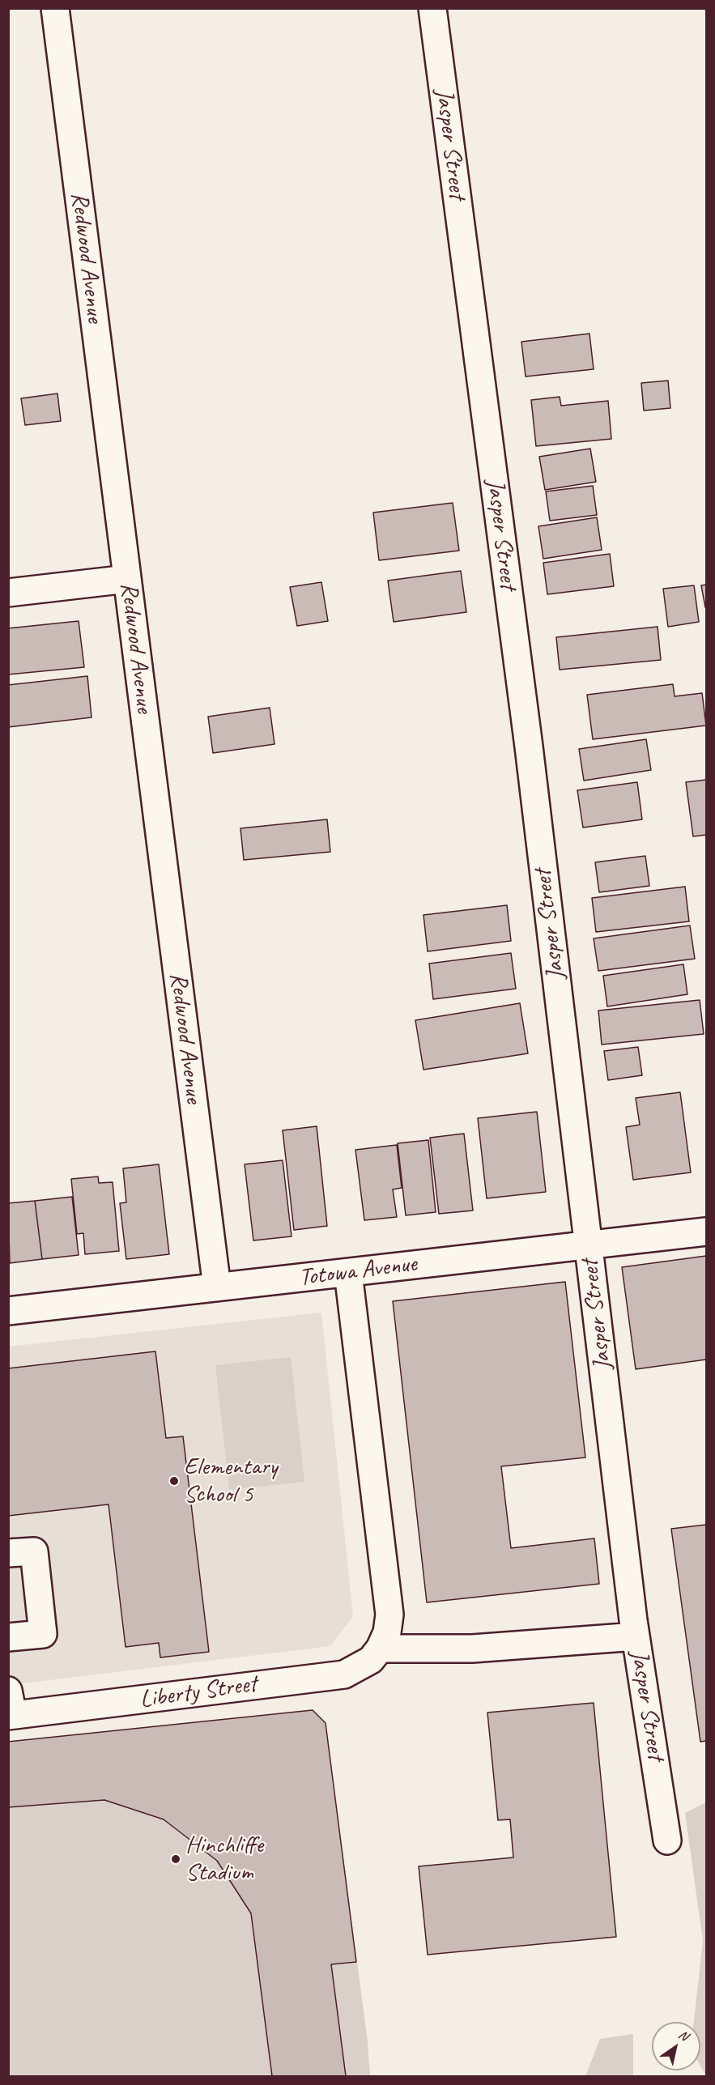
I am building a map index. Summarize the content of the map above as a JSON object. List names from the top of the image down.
{
  "streets": {
    "street": [
      "Jasper Street",
      "Redwood Avenue",
      "Totowa Avenue",
      "Liberty Street"
    ]
  },
  "crossings": [
    ["Jasper Street", "Totowa Avenue"],
    ["Redwood Avenue", "Totowa Avenue"]
  ],
  "places": ["Elementary School 5", "Hinchliffe Stadium"],
  "north": "top right"
}
